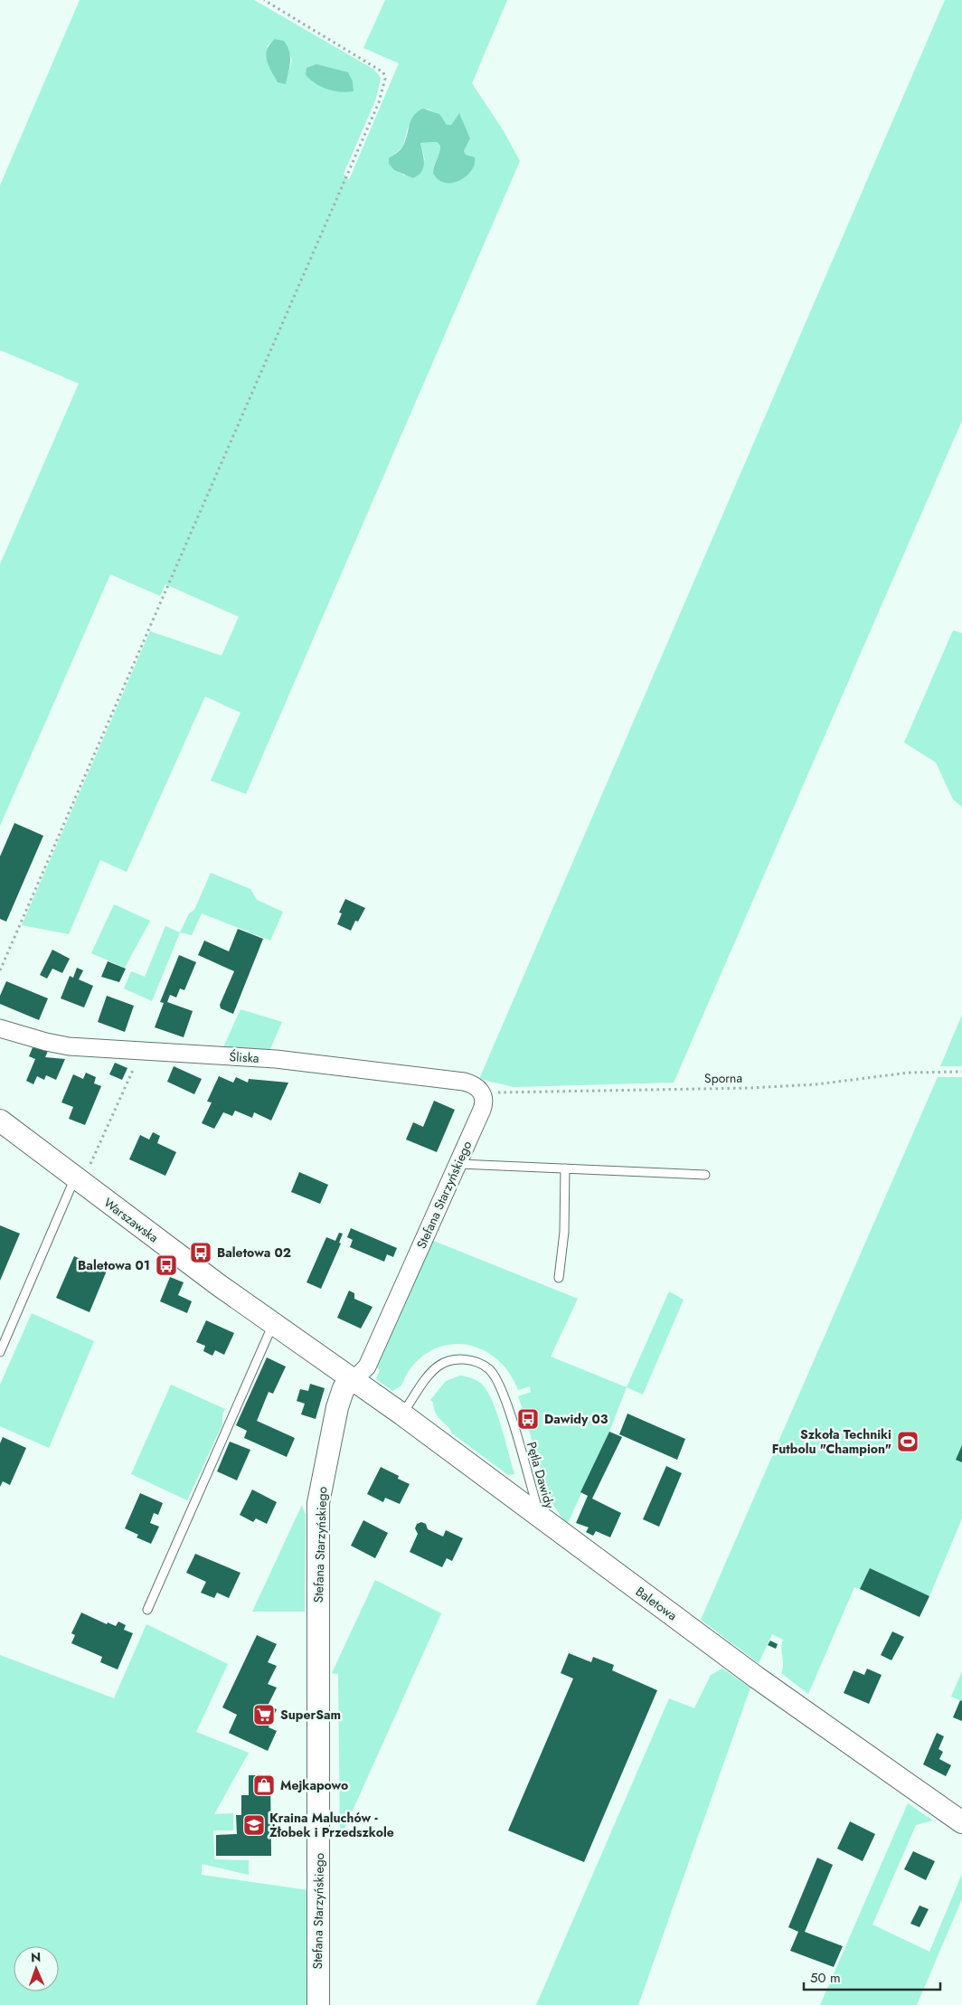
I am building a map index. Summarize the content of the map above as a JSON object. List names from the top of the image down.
{
  "streets": {
    "street": [
      "Śliska",
      "Stefana Starzyńskiego",
      "Warszawska",
      "Baletowa"
    ],
    "lane": ["Pętla Dawidy"],
    "path": ["Sporna"]
  },
  "crossings": [
    ["Śliska", "Sporna"],
    ["Śliska", "Stefana Starzyńskiego"],
    ["Sporna", "Stefana Starzyńskiego"],
    ["Stefana Starzyńskiego", "Warszawska"],
    ["Stefana Starzyńskiego", "Baletowa"],
    ["Warszawska", "Baletowa"],
    ["Pętla Dawidy", "Baletowa"]
  ],
  "places": {
    "bus stop": ["Baletowa 02", "Baletowa 01", "Dawidy 03"],
    "sports": ["Szkoła Techniki Futbolu \"Champion\""],
    "supermarket": ["SuperSam"],
    "shop": ["Mejkapowo"],
    "school or university": ["Kraina Maluchów - Żłobek i Przedszkole"]
  },
  "scale_bar": "50 m",
  "north": "top"
}
